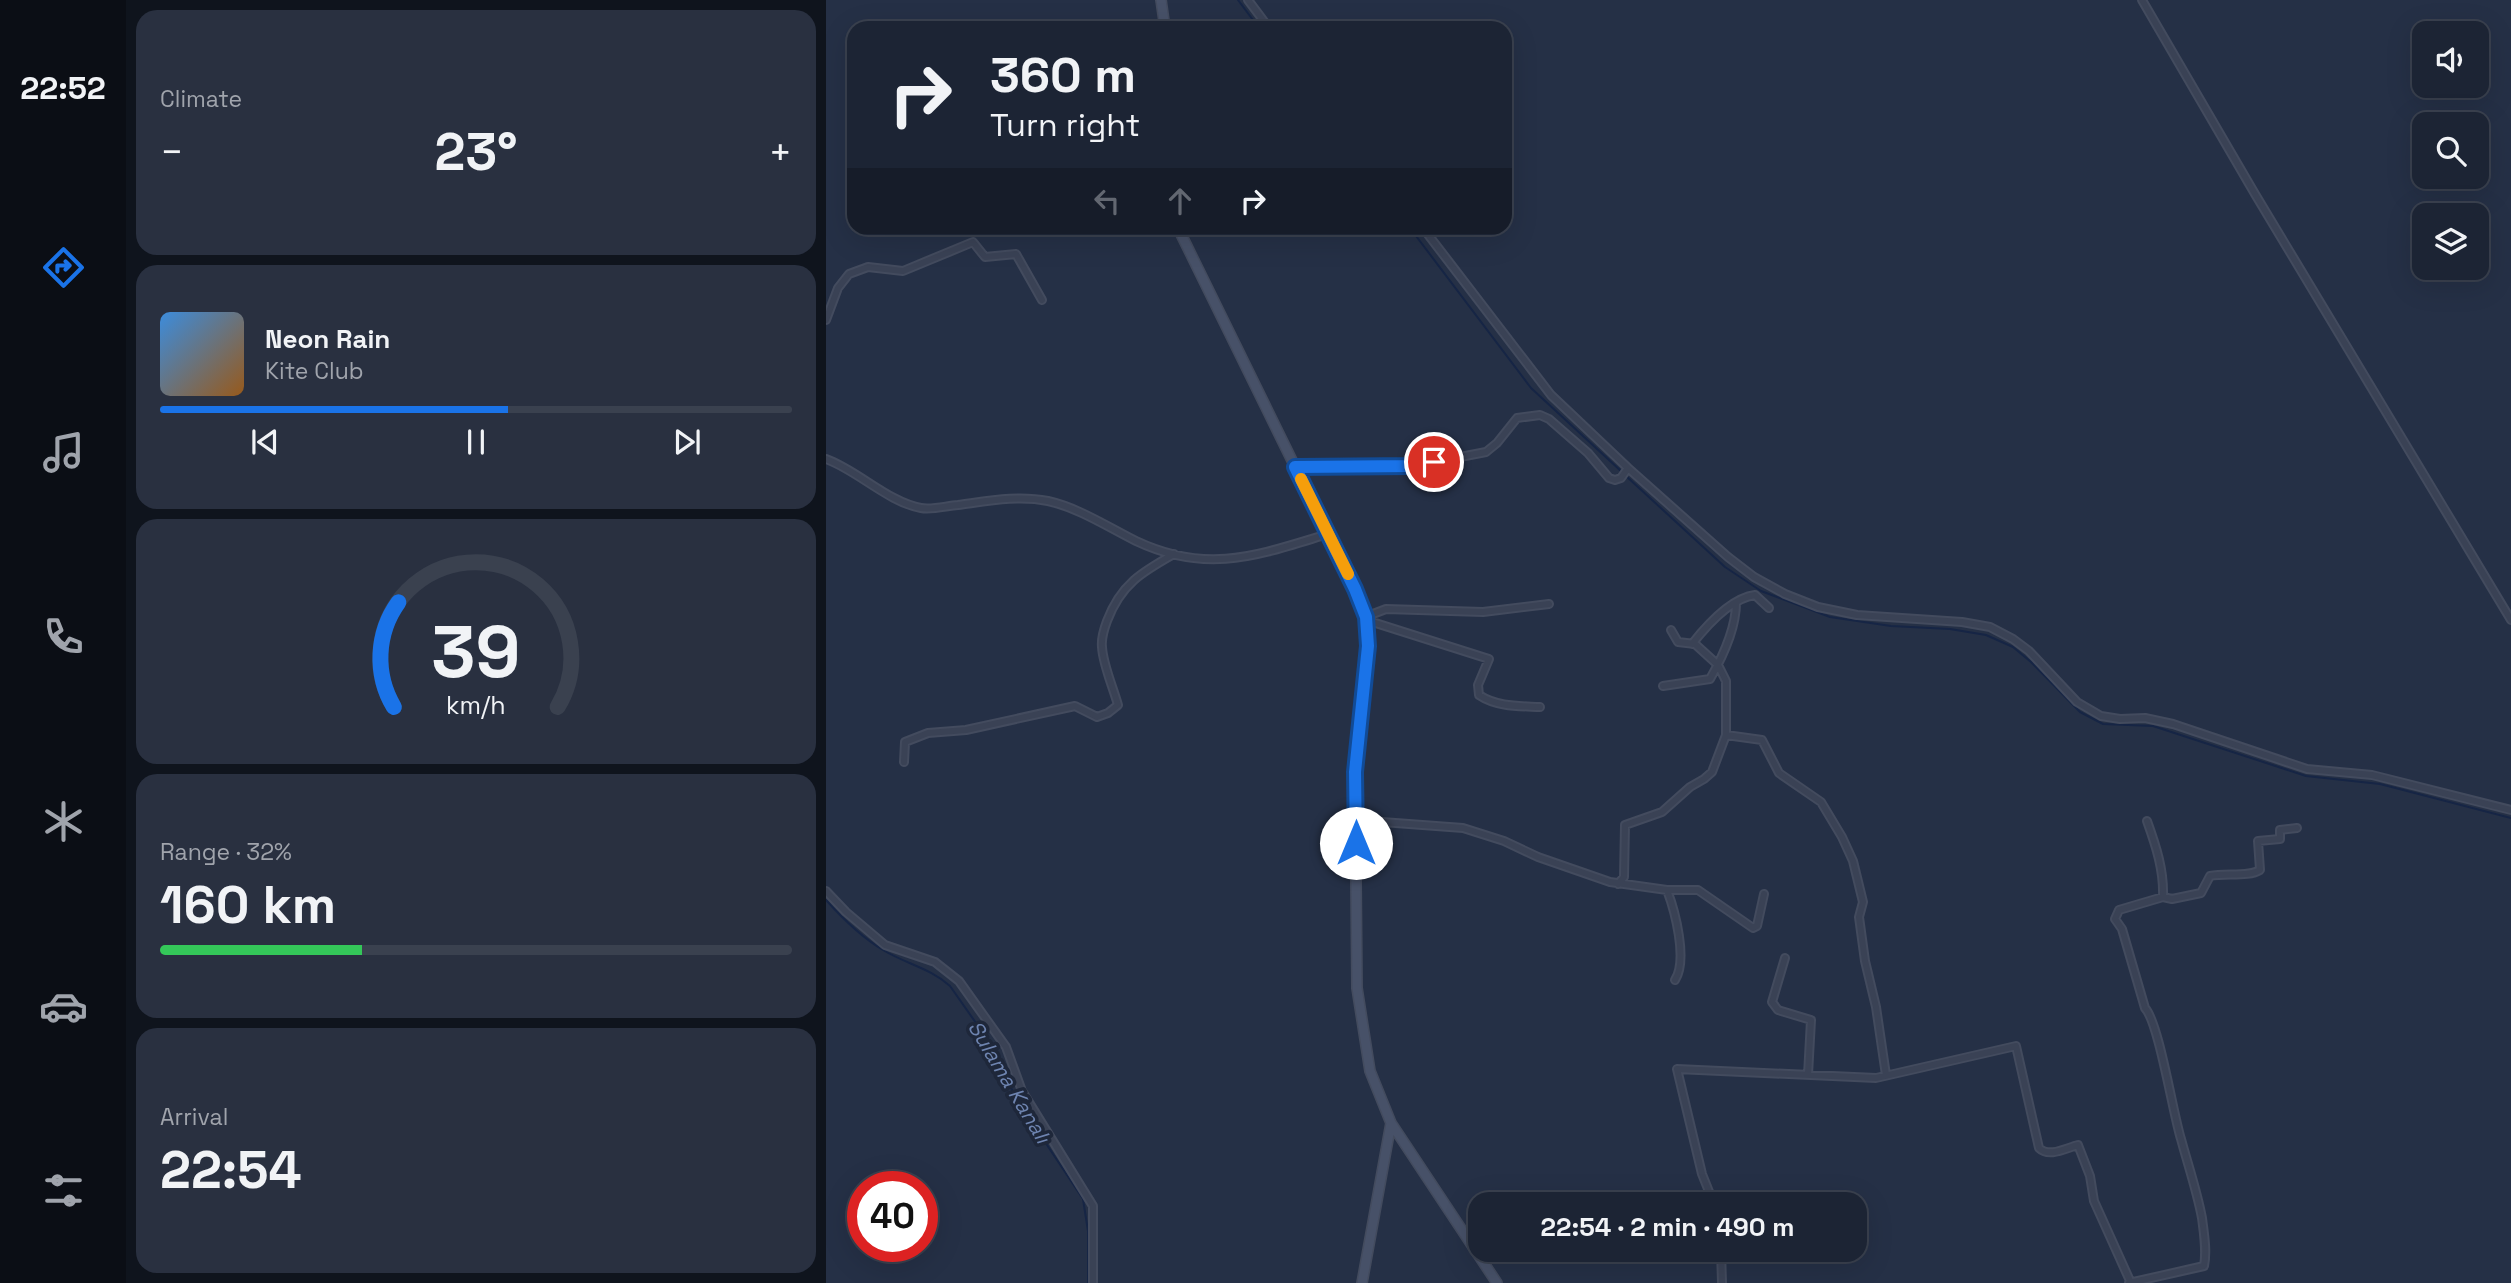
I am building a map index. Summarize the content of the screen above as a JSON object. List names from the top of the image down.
{
  "water": ["Sulama Kanalı"],
  "page": {
    "tabs": "22:52",
    "tile": [
      "Climate",
      ["Range · 32%", "160 km"],
      ["Arrival", "22:54"]
    ],
    "turn": ["360 m", "Turn right"],
    "heat": ["−", "23°", "+"],
    "song": ["Neon Rain", "Kite Club"],
    "limit": "40",
    "trip": "22:54 · 2 min · 490 m",
    "gauge": ["39", "km/h"]
  }
}
